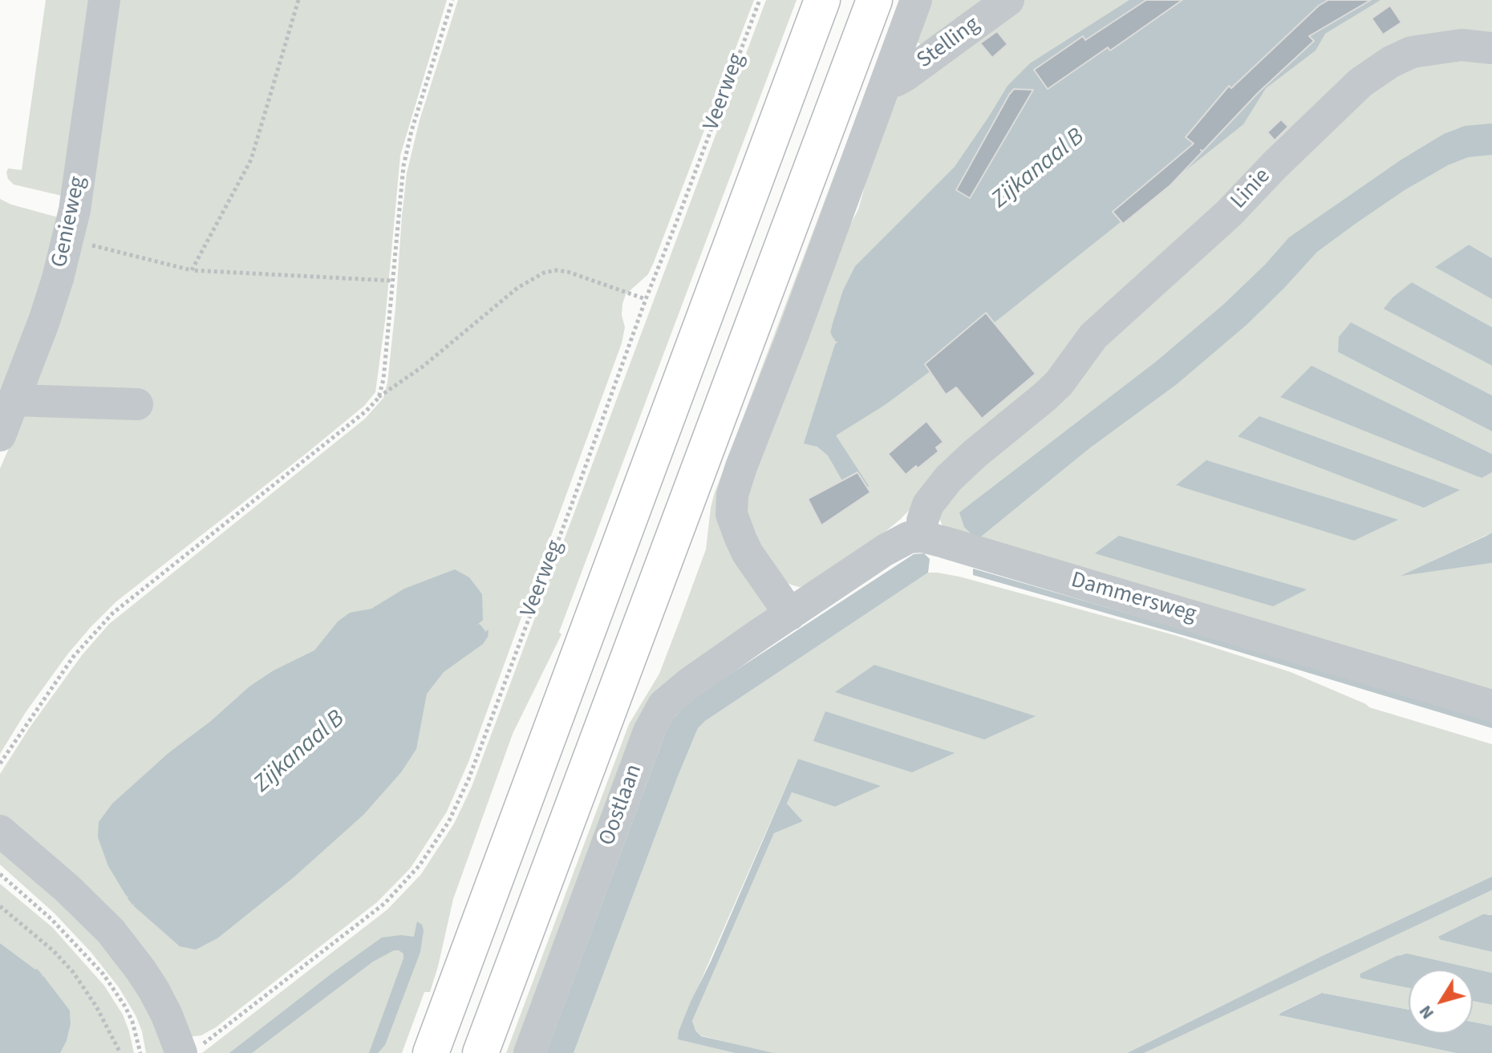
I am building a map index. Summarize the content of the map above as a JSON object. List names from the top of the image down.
{
  "streets": {
    "street": [
      "Stelling",
      "Linie",
      "Genieweg",
      "Dammersweg",
      "Oostlaan"
    ],
    "path": ["Veerweg"]
  },
  "crossings": [
    ["Linie", "Dammersweg"]
  ],
  "water": ["Zijkanaal B"],
  "north": "bottom left"
}
